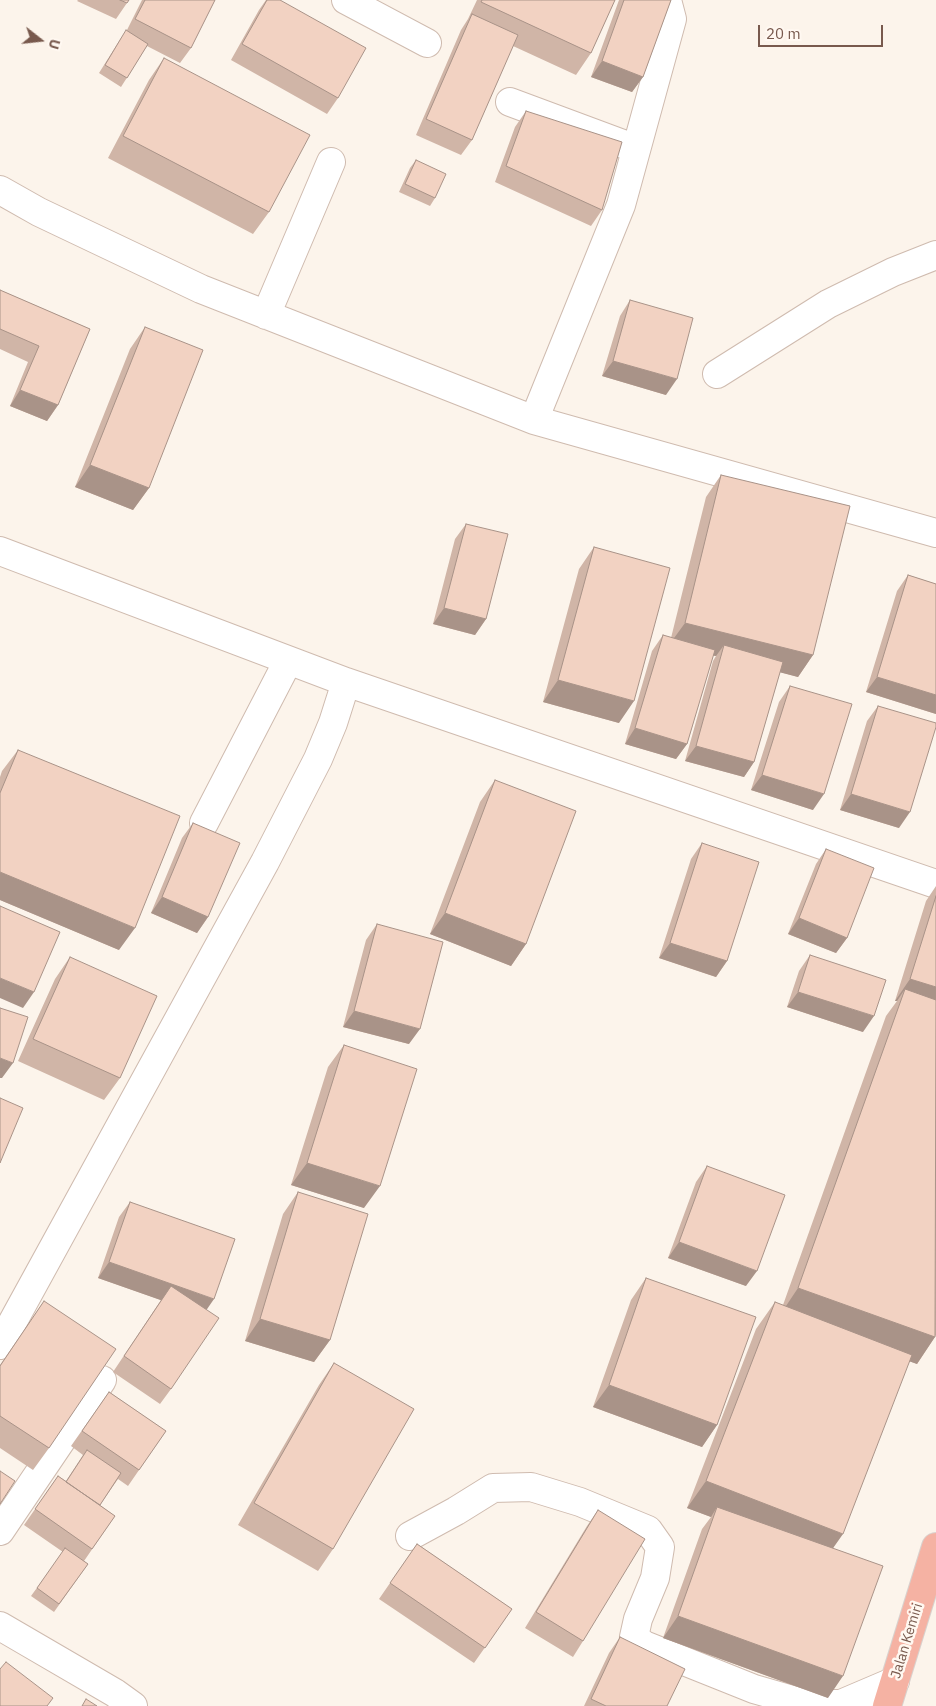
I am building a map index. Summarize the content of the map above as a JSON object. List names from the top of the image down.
{
  "streets": {
    "highway": ["Jalan Kemiri"]
  },
  "scale_bar": "20 m",
  "north": "right"
}
